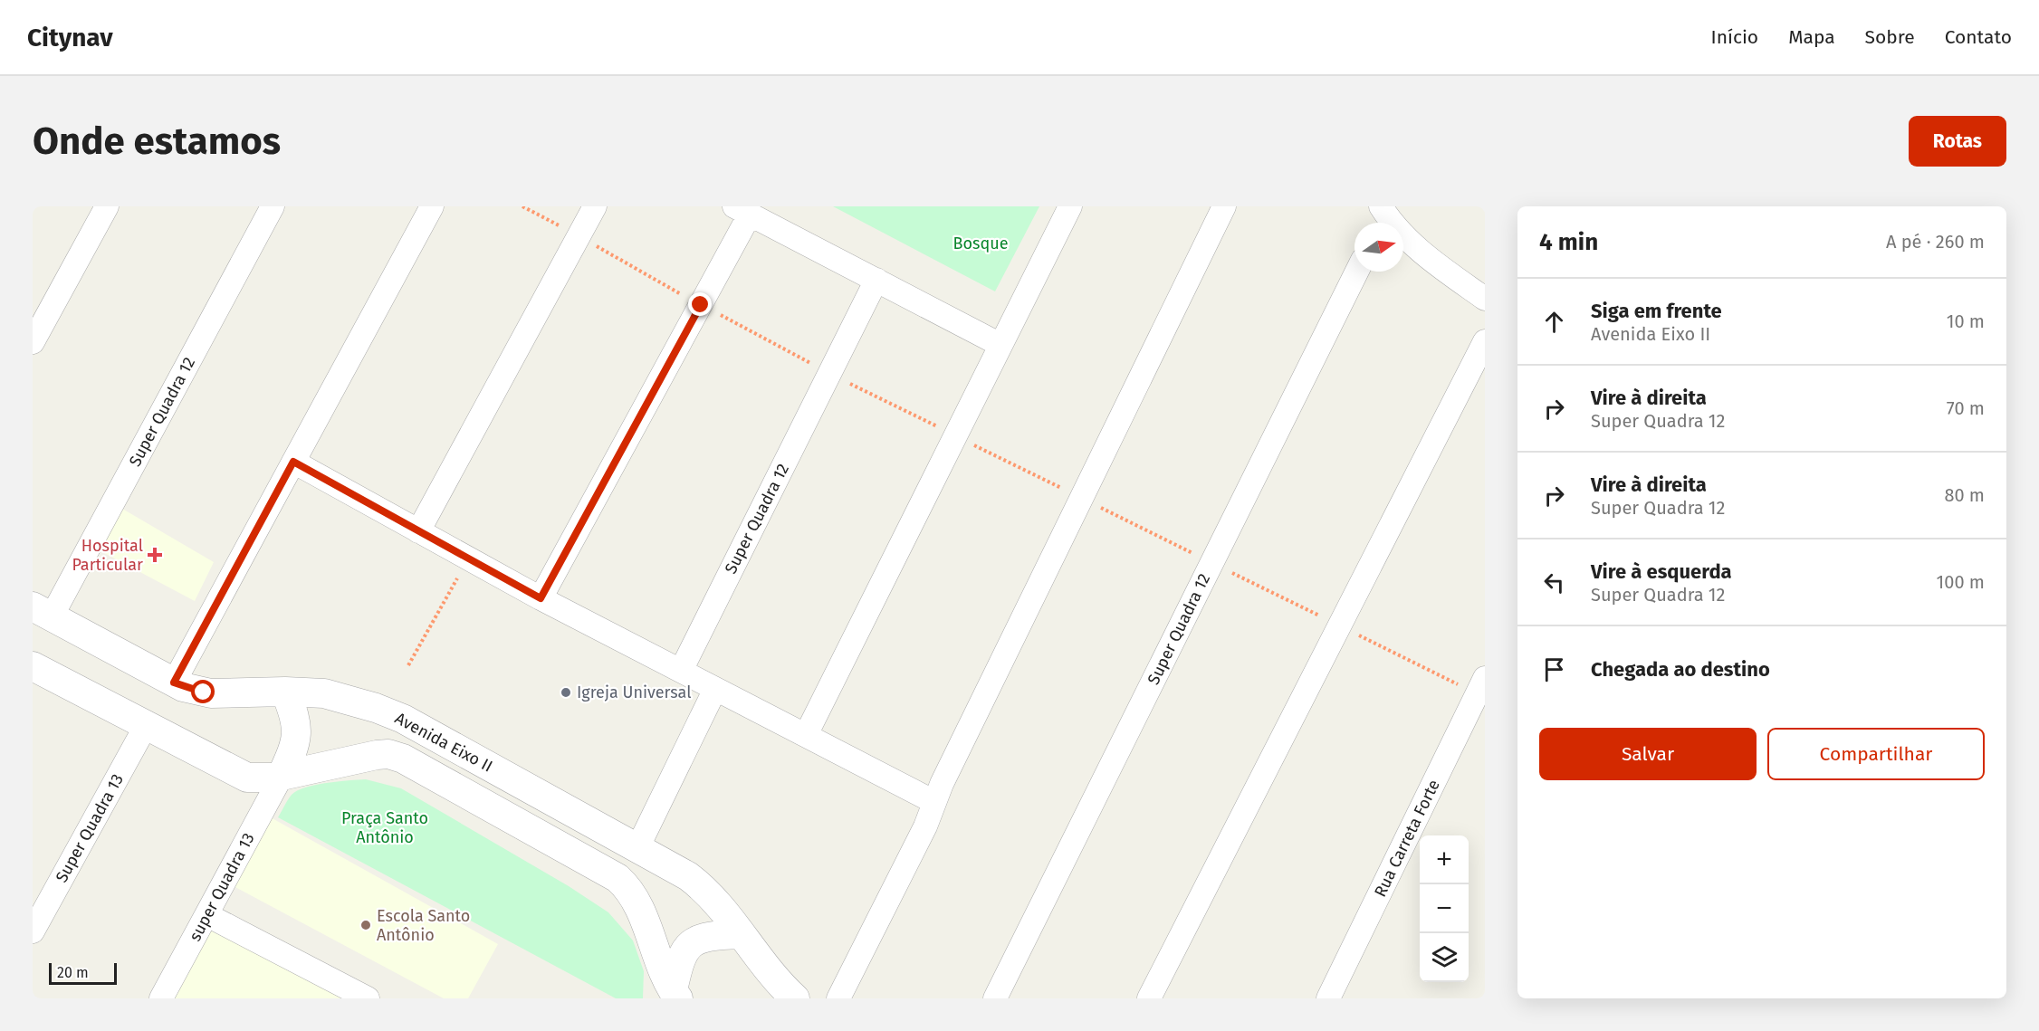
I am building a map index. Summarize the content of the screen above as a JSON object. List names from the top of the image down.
{
  "streets": {
    "street": [
      "Super Quadra 12",
      "Avenida Eixo II",
      "Super Quadra 13",
      "Rua Carreta Forte",
      "super Quadra 13"
    ]
  },
  "crossings": [
    ["Super Quadra 12", "Avenida Eixo II"],
    ["Avenida Eixo II", "Super Quadra 13"],
    ["Avenida Eixo II", "super Quadra 13"]
  ],
  "parks": ["Bosque", "Praça Santo Antônio"],
  "places": {
    "health": ["Hospital Particular"],
    "other": ["Igreja Universal", "Escola Santo Antônio"]
  },
  "scale_bar": "20 m",
  "north": "right",
  "page": {
    "header": "Citynav",
    "nav": [
      "Início",
      "Mapa",
      "Sobre",
      "Contato"
    ],
    "buttons": [
      "Rotas",
      ["Salvar", "Compartilhar"]
    ],
    "title": "Onde estamos",
    "heading": ["4 min", "A pé · 260 m"],
    "list": [
      ["Siga em frente", "Avenida Eixo II", "10 m"],
      ["Vire à direita", "Super Quadra 12", "70 m"],
      ["Vire à direita", "Super Quadra 12", "80 m"],
      ["Vire à esquerda", "Super Quadra 12", "100 m"],
      "Chegada ao destino"
    ],
    "map_buttons": ["+", "−"],
    "scale": "20 m"
  }
}
